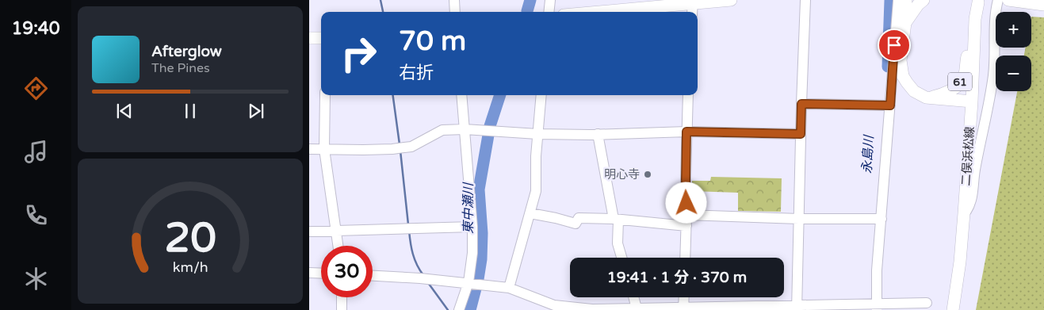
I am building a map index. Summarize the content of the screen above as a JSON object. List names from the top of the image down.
{
  "streets": {
    "main road": ["61", "二俣浜松線"]
  },
  "crossings": [
    ["61", "二俣浜松線"]
  ],
  "water": ["永島川", "東中瀬川"],
  "places": ["明心寺"],
  "page": {
    "tabs": "19:40",
    "map_buttons": ["+", "−"],
    "turn": ["70 m", "右折"],
    "song": ["Afterglow", "The Pines"],
    "limit": "30",
    "trip": "19:41 · 1 分 · 370 m",
    "gauge": ["20", "km/h"]
  }
}
